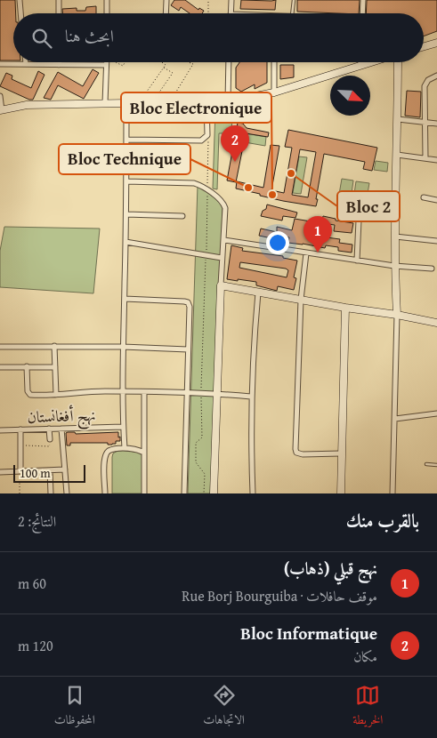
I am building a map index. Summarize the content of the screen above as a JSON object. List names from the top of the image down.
{
  "streets": {
    "street": ["نهج أفغانستان"]
  },
  "places": ["Bloc 2", "Bloc Technique", "Bloc Electronique"],
  "scale_bar": "100 m",
  "north": "bottom right",
  "page": {
    "search": "ابحث هنا",
    "pins": ["2", "1"],
    "scale": "100 m",
    "heading": ["بالقرب منك", "النتائج: 2"],
    "list": [
      {
        "mark": "1",
        "name": "نهج قبلي (ذهاب)",
        "note": "موقف حافلات · Rue Borj Bourguiba",
        "value": "60 m"
      },
      {
        "mark": "2",
        "name": "Bloc Informatique",
        "note": "مكان",
        "value": "120 m"
      }
    ],
    "nav": ["الخريطة", "الاتجاهات", "المحفوظات"]
  }
}
